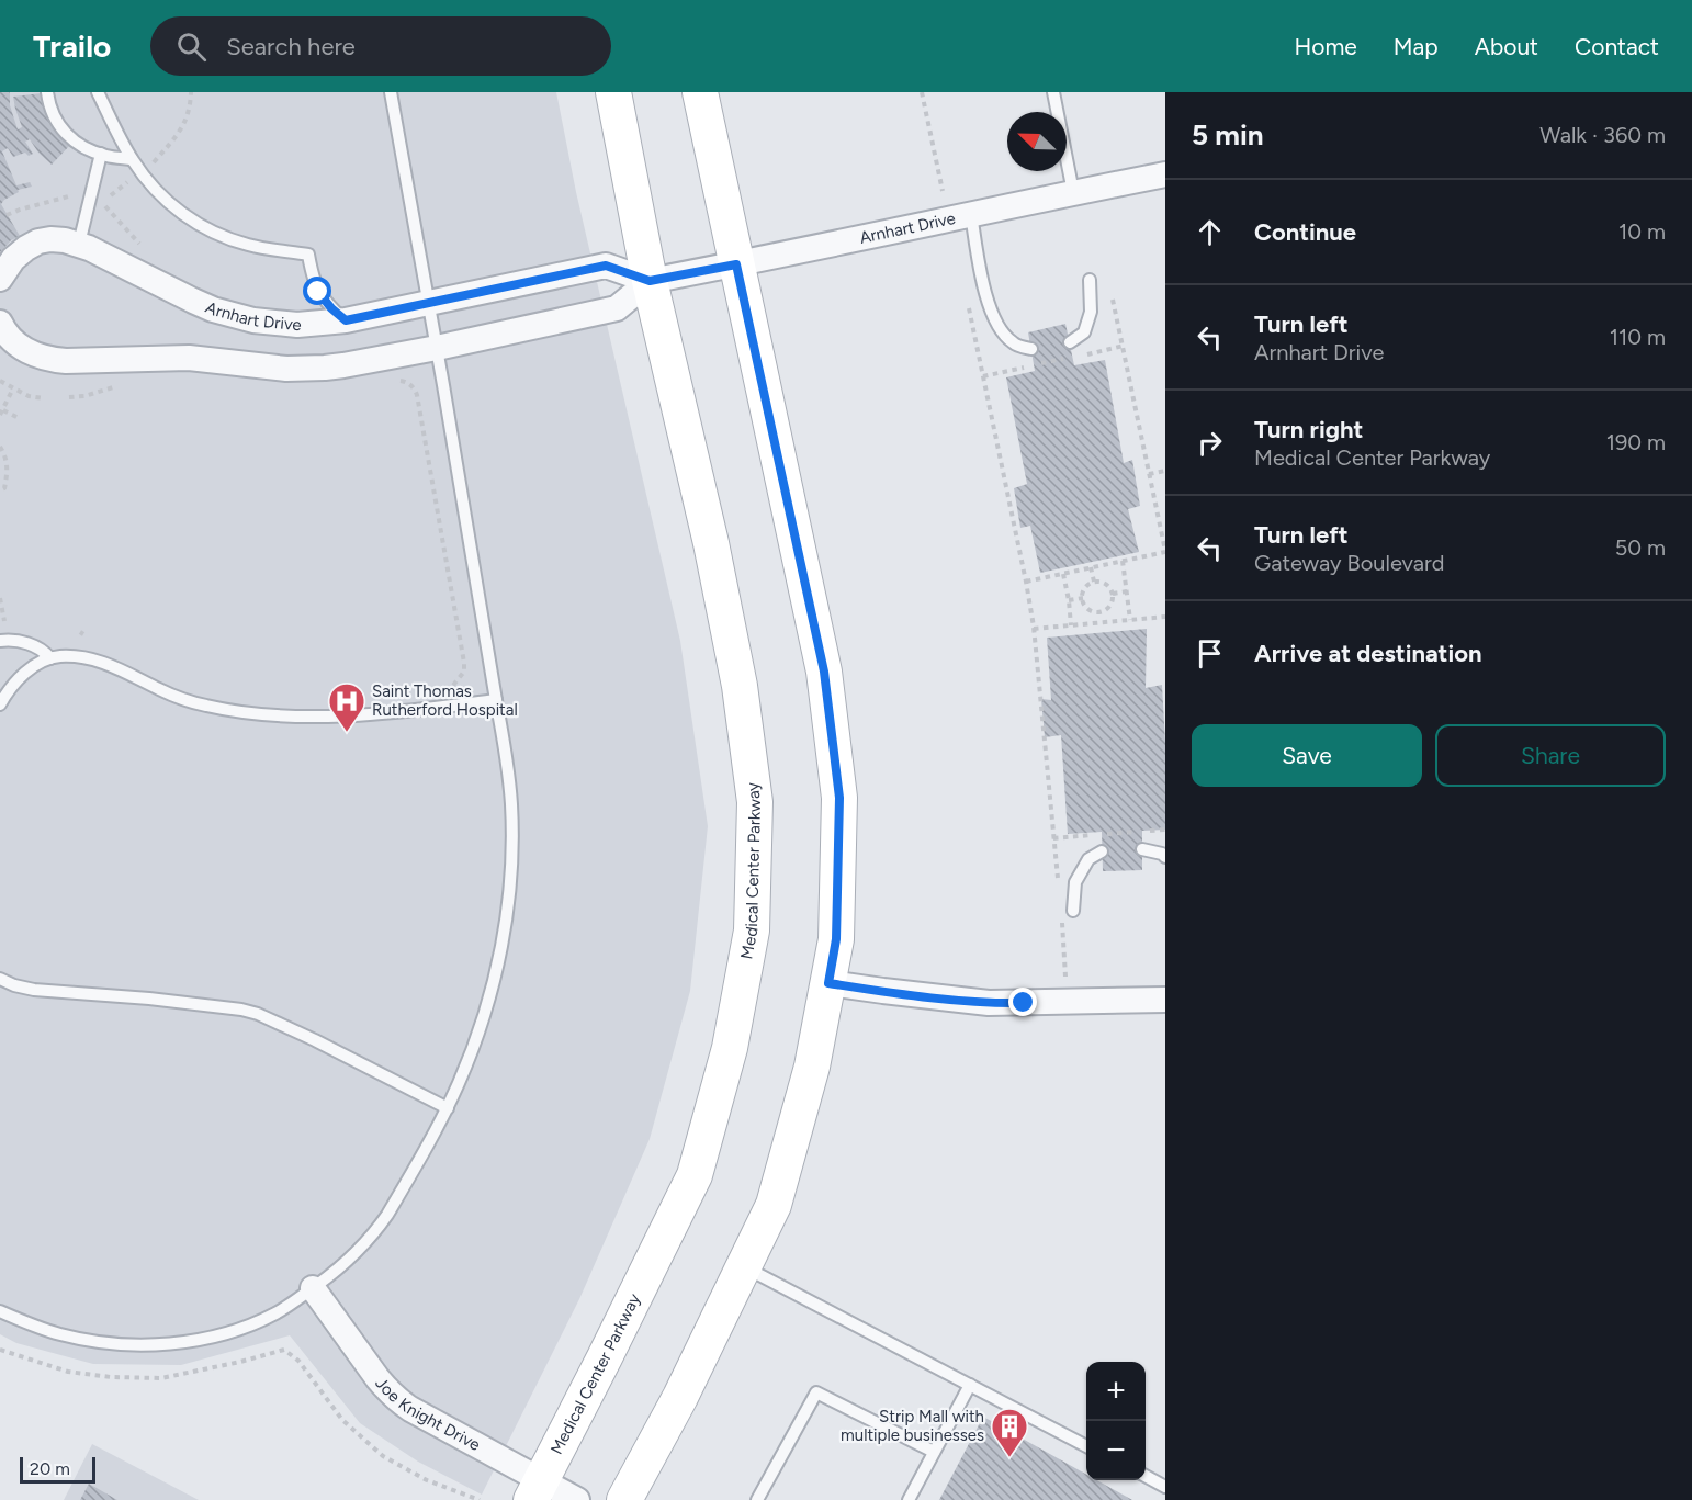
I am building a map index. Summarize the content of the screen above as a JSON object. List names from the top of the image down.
{
  "streets": {
    "main road": ["Medical Center Parkway"],
    "street": ["Arnhart Drive", "Joe Knight Drive"]
  },
  "crossings": [
    ["Arnhart Drive", "Medical Center Parkway"],
    ["Medical Center Parkway", "Joe Knight Drive"]
  ],
  "places": {
    "hospital": ["Saint Thomas Rutherford Hospital"],
    "building": ["Strip Mall with multiple businesses"]
  },
  "scale_bar": "20 m",
  "north": "top left",
  "page": {
    "header": "Trailo",
    "search": "Search here",
    "nav": [
      "Home",
      "Map",
      "About",
      "Contact"
    ],
    "heading": ["5 min", "Walk · 360 m"],
    "list": [
      ["Continue", "10 m"],
      ["Turn left", "Arnhart Drive", "110 m"],
      ["Turn right", "Medical Center Parkway", "190 m"],
      ["Turn left", "Gateway Boulevard", "50 m"],
      "Arrive at destination"
    ],
    "buttons": ["Save", "Share"],
    "map_buttons": ["+", "−"],
    "scale": "20 m"
  }
}
